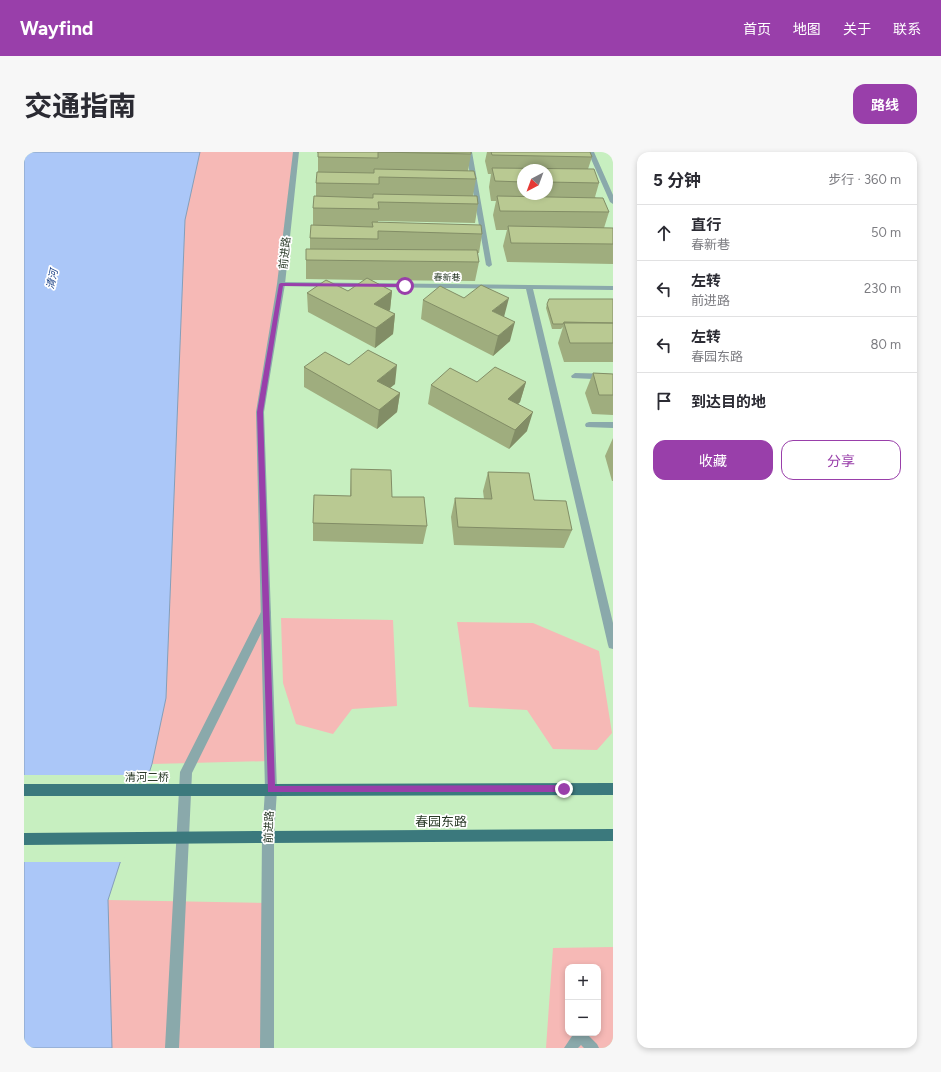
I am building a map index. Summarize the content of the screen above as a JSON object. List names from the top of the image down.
{
  "streets": {
    "main road": ["清河二桥", "春园东路"],
    "street": ["前进路", "春新巷"]
  },
  "crossings": [
    ["前进路", "春新巷"],
    ["前进路", "清河二桥"],
    ["前进路", "春园东路"]
  ],
  "water": ["清河"],
  "north": "bottom left",
  "page": {
    "header": "Wayfind",
    "nav": [
      "首页",
      "地图",
      "关于",
      "联系"
    ],
    "title": "交通指南",
    "buttons": [
      "路线",
      ["收藏", "分享"]
    ],
    "heading": ["5 分钟", "步行 · 360 m"],
    "list": [
      ["直行", "春新巷", "50 m"],
      ["左转", "前进路", "230 m"],
      ["左转", "春园东路", "80 m"],
      "到达目的地"
    ],
    "map_buttons": ["+", "−"]
  }
}
